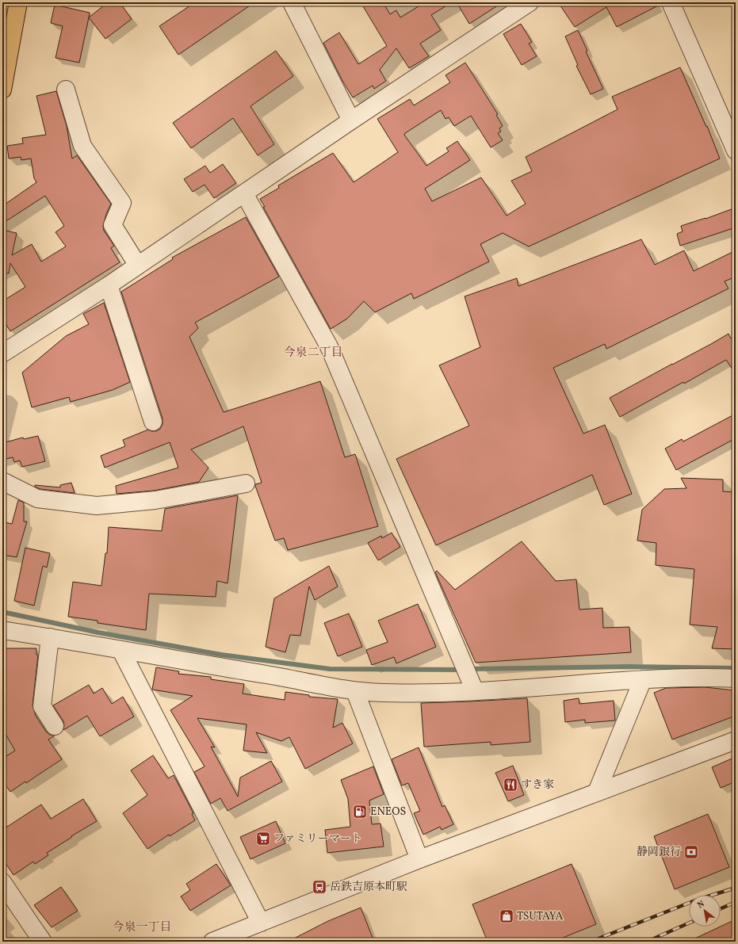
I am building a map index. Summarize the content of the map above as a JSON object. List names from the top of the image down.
{
  "districts": ["今泉二丁目", "今泉一丁目"],
  "places": {
    "restaurant": ["すき家"],
    "fuel station": ["ENEOS"],
    "supermarket": ["ファミリーマート"],
    "bank": ["静岡銀行"],
    "bus stop": ["岳鉄吉原本町駅"],
    "shop": ["TSUTAYA"]
  },
  "north": "top left"
}
